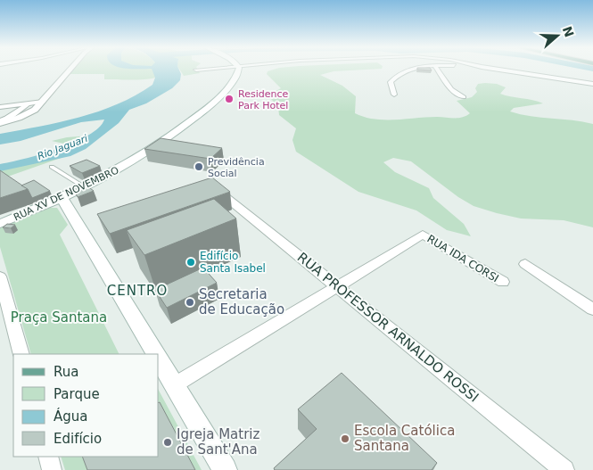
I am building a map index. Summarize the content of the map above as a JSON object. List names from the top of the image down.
{
  "streets": {
    "main road": ["RUA XV DE NOVEMBRO"],
    "street": ["RUA IDA CORSI", "RUA PROFESSOR ARNALDO ROSSI"]
  },
  "crossings": [
    ["RUA IDA CORSI", "RUA PROFESSOR ARNALDO ROSSI"]
  ],
  "districts": ["CENTRO"],
  "water": ["Rio Jaguari"],
  "parks": ["Praça Santana"],
  "places": [
    "Residence Park Hotel",
    "Previdência Social",
    "Edifício Santa Isabel",
    "Secretaria de Educação",
    "Escola Católica Santana",
    "Igreja Matriz de Sant'Ana"
  ],
  "legend": [
    "Rua",
    "Parque",
    "Água",
    "Edifício"
  ],
  "north": "right"
}
